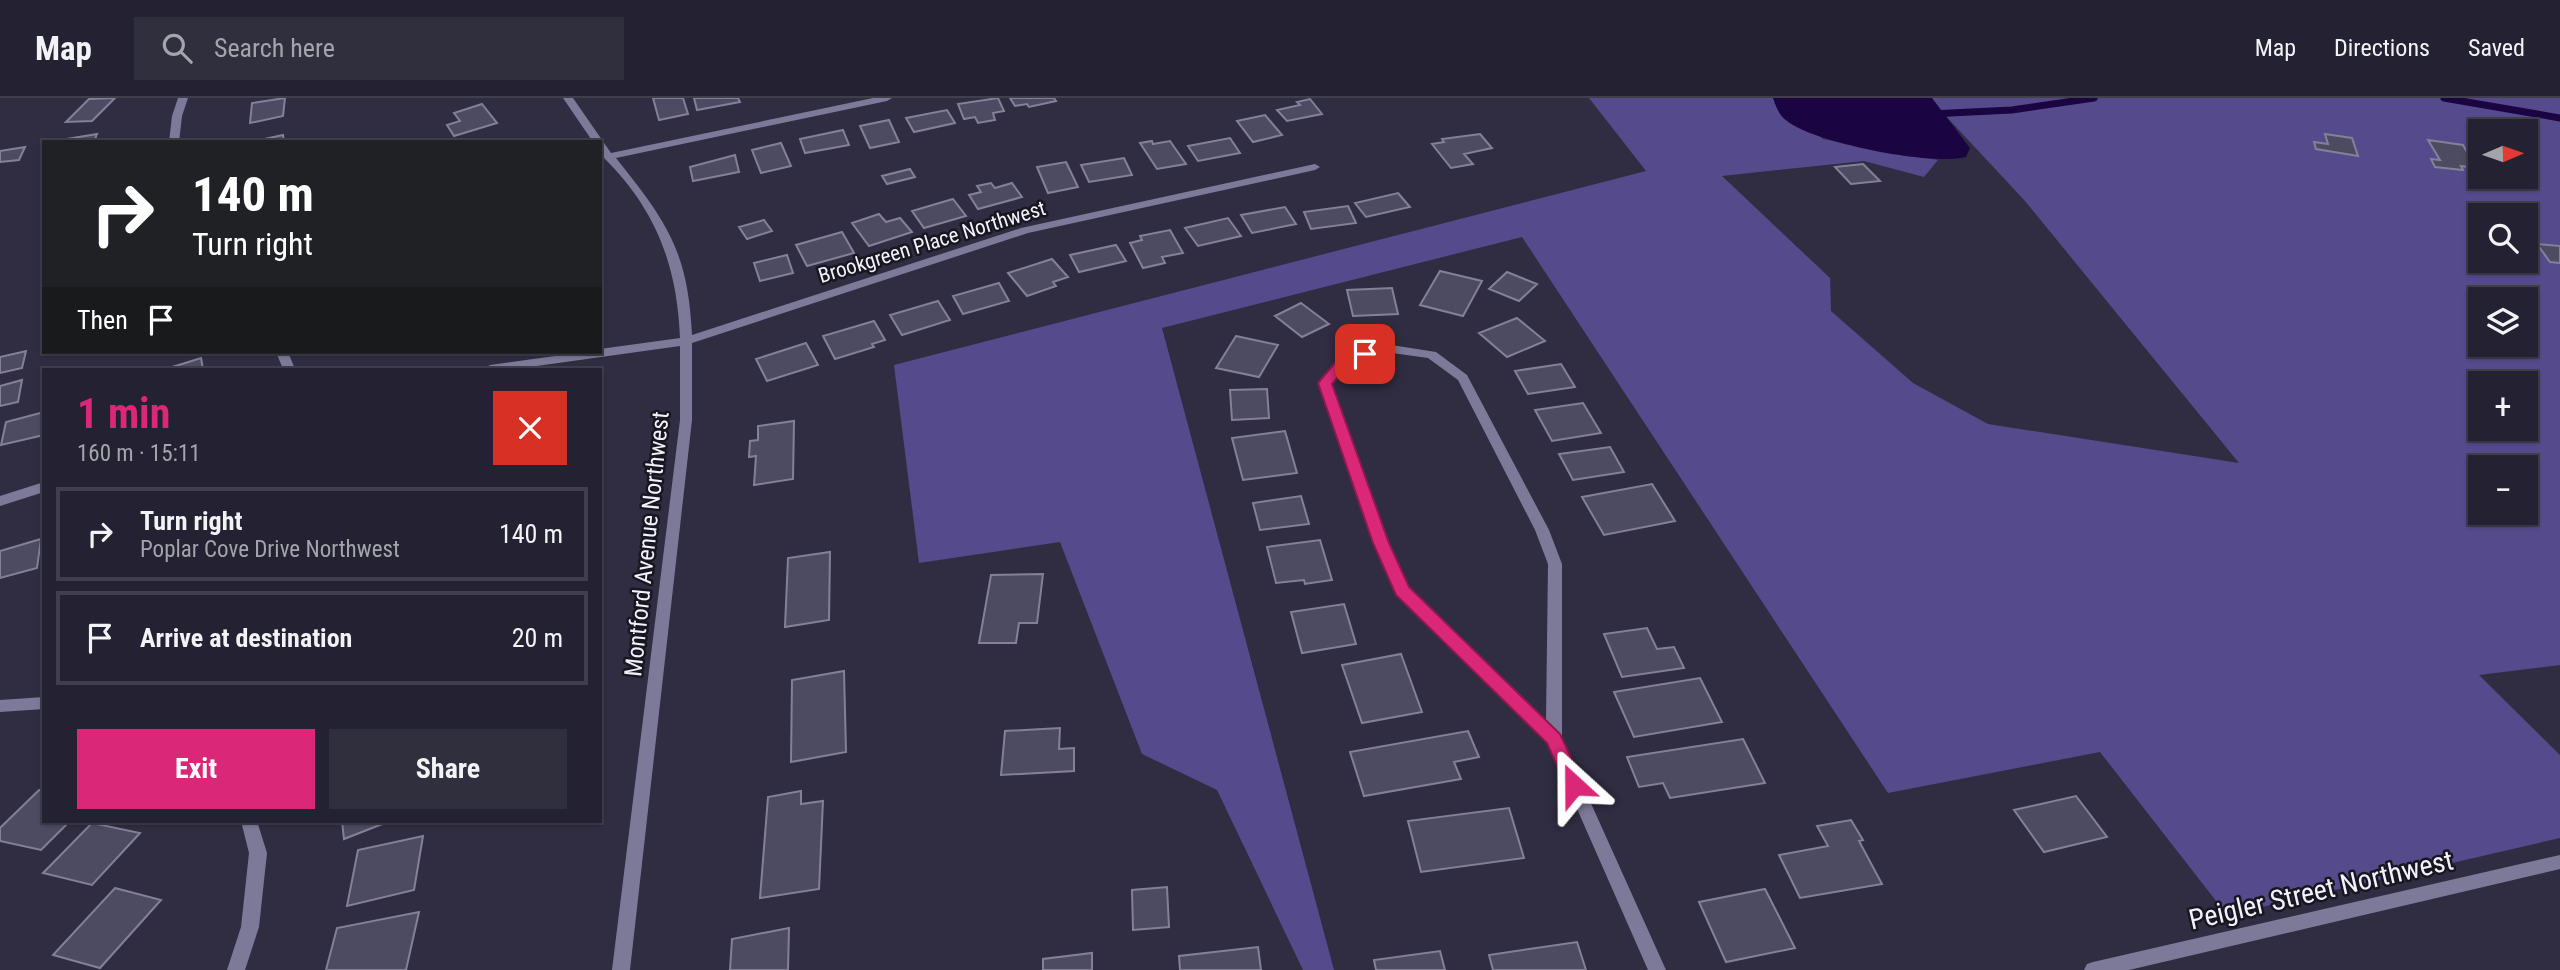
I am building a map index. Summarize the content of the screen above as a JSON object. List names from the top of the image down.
{
  "streets": {
    "street": ["Brookgreen Place Northwest", "Montford Avenue Northwest", "Peigler Street Northwest"]
  },
  "crossings": [
    ["Brookgreen Place Northwest", "Montford Avenue Northwest"]
  ],
  "north": "right",
  "page": {
    "header": "Map",
    "search": "Search here",
    "nav": ["Map", "Directions", "Saved"],
    "map_buttons": ["+", "−"],
    "turn": ["140 m", "Turn right"],
    "then": "Then",
    "heading": ["1 min", "160 m · 15:11"],
    "list": [
      {
        "name": "Turn right",
        "note": "Poplar Cove Drive Northwest",
        "value": "140 m"
      },
      {
        "name": "Arrive at destination",
        "value": "20 m"
      }
    ],
    "buttons": ["Exit", "Share"]
  }
}
